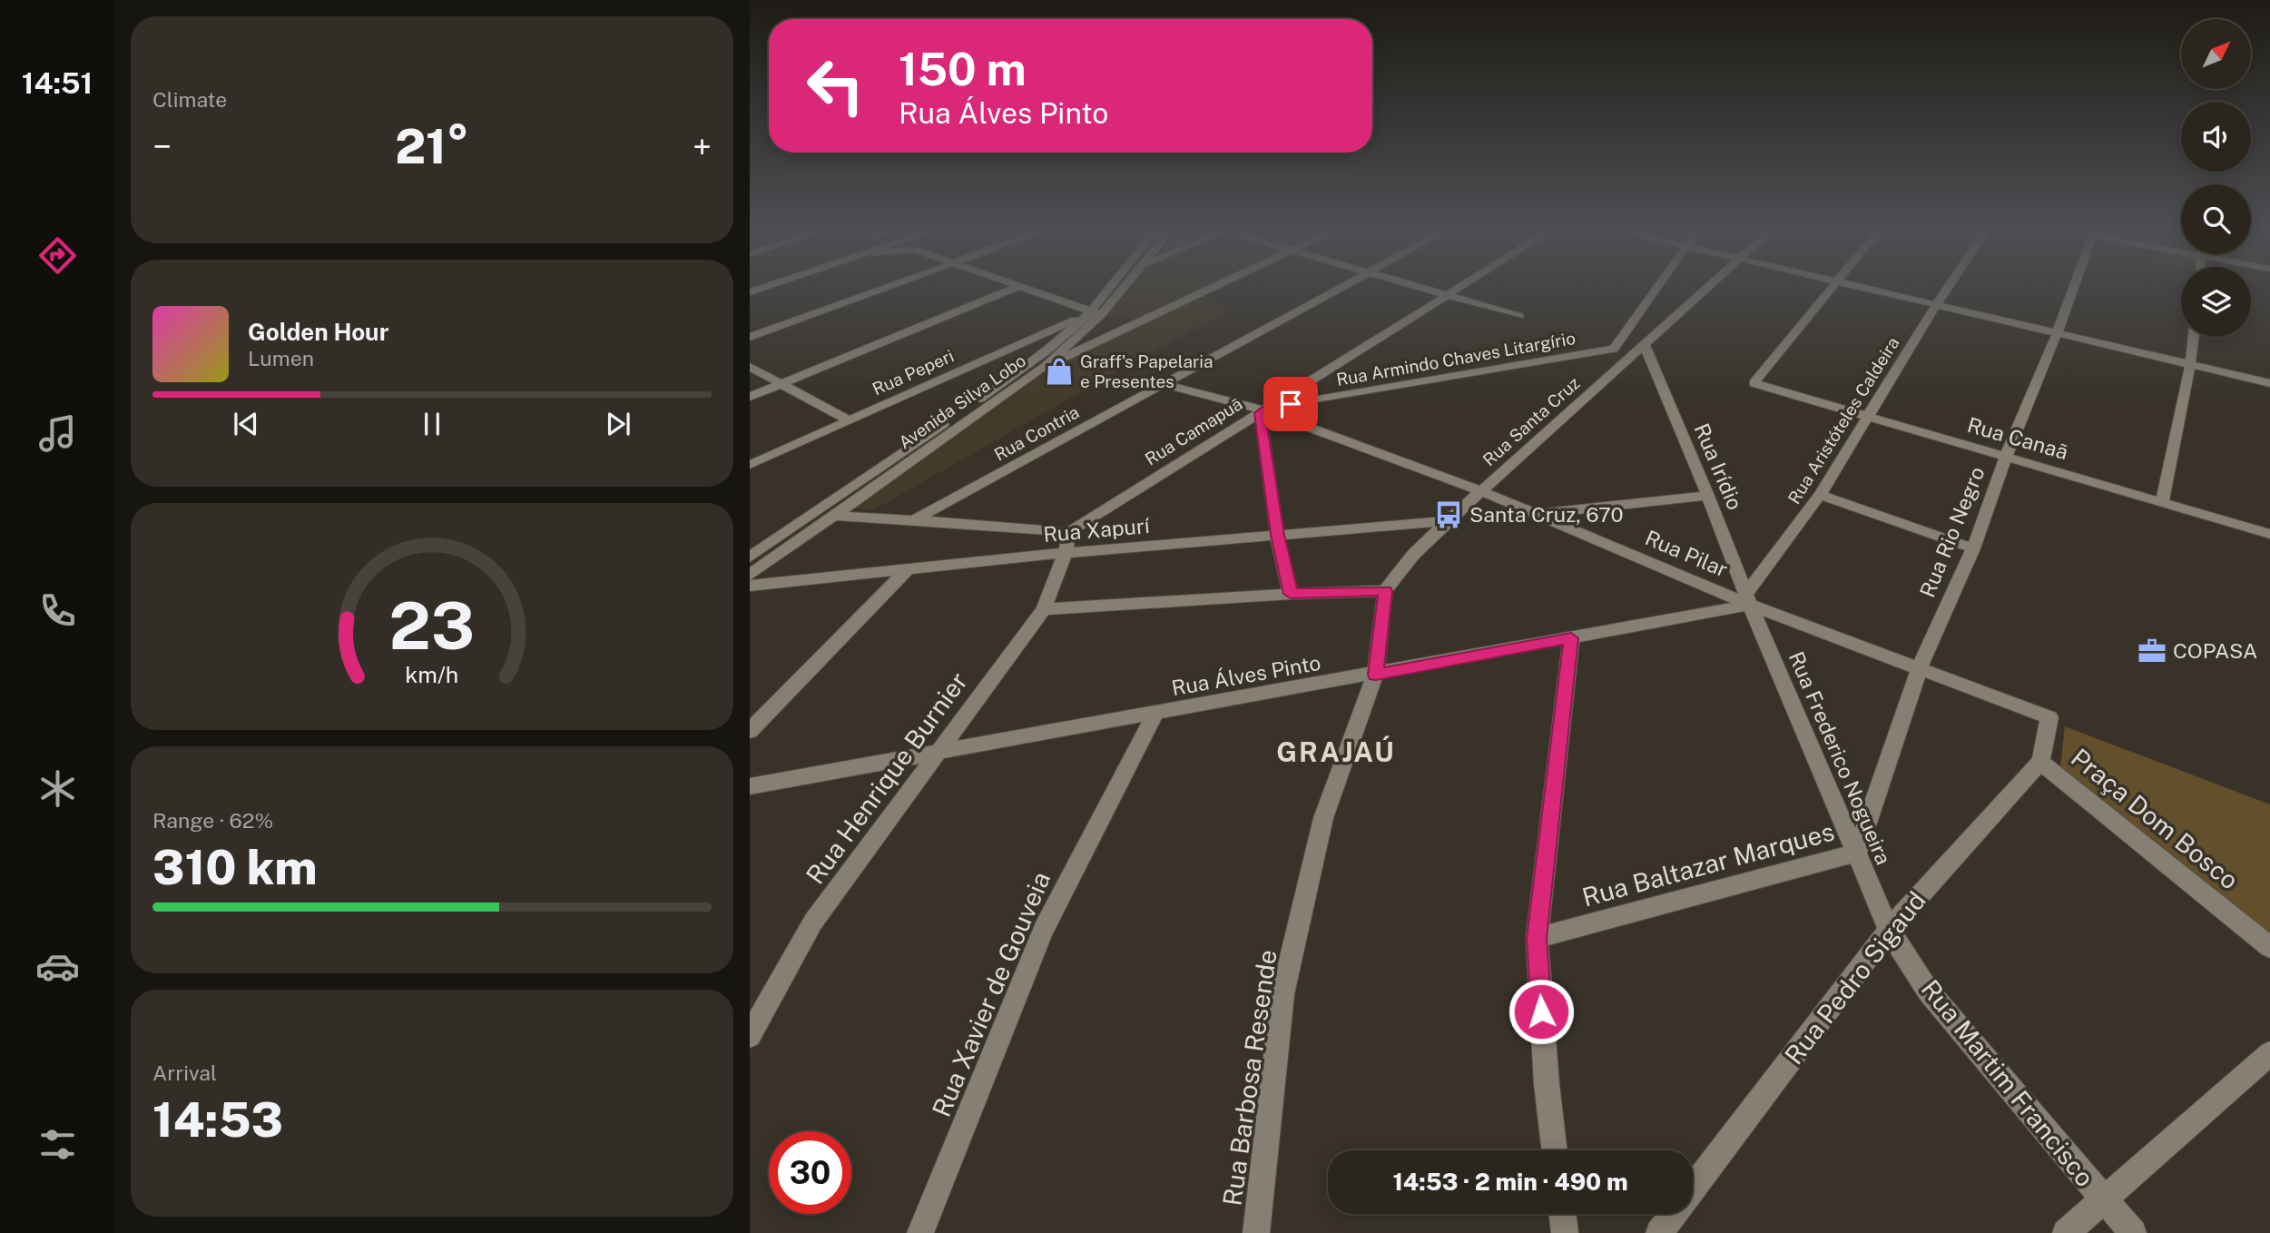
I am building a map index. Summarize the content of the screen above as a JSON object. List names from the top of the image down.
{
  "streets": {
    "street": [
      "Rua Armindo Chaves Litargírio",
      "Rua Peperi",
      "Avenida Silva Lobo",
      "Rua Aristóteles Caldeira",
      "Rua Santa Cruz",
      "Rua Camapuã",
      "Rua Contria",
      "Rua Canaã",
      "Rua Irídio",
      "Rua Xapurí",
      "Rua Rio Negro",
      "Rua Pilar",
      "Rua Álves Pinto",
      "Rua Frederico Nogueira",
      "Rua Henrique Burnier",
      "Praça Dom Bosco",
      "Rua Baltazar Marques",
      "Rua Pedro Sigaud",
      "Rua Xavier de Gouveia",
      "Rua Barbosa Resende",
      "Rua Martim Francisco"
    ]
  },
  "crossings": [
    ["Rua Armindo Chaves Litargírio", "Rua Camapuã"],
    ["Rua Armindo Chaves Litargírio", "Rua Pilar"],
    ["Rua Peperi", "Avenida Silva Lobo"],
    ["Rua Aristóteles Caldeira", "Rua Canaã"],
    ["Rua Aristóteles Caldeira", "Rua Irídio"],
    ["Rua Aristóteles Caldeira", "Rua Pilar"],
    ["Rua Aristóteles Caldeira", "Rua Álves Pinto"],
    ["Rua Aristóteles Caldeira", "Rua Frederico Nogueira"],
    ["Rua Santa Cruz", "Rua Irídio"],
    ["Rua Santa Cruz", "Rua Xapurí"],
    ["Rua Santa Cruz", "Rua Pilar"],
    ["Rua Camapuã", "Rua Pilar"],
    ["Rua Contria", "Rua Pilar"],
    ["Rua Canaã", "Rua Rio Negro"],
    ["Rua Irídio", "Rua Pilar"],
    ["Rua Irídio", "Rua Álves Pinto"],
    ["Rua Irídio", "Rua Frederico Nogueira"],
    ["Rua Xapurí", "Rua Henrique Burnier"],
    ["Rua Rio Negro", "Rua Pilar"],
    ["Rua Rio Negro", "Rua Frederico Nogueira"],
    ["Rua Rio Negro", "Rua Baltazar Marques"],
    ["Rua Pilar", "Rua Álves Pinto"],
    ["Rua Pilar", "Rua Frederico Nogueira"],
    ["Rua Pilar", "Praça Dom Bosco"],
    ["Rua Álves Pinto", "Rua Frederico Nogueira"],
    ["Rua Álves Pinto", "Rua Henrique Burnier"],
    ["Rua Álves Pinto", "Rua Xavier de Gouveia"],
    ["Rua Álves Pinto", "Rua Barbosa Resende"],
    ["Rua Frederico Nogueira", "Rua Baltazar Marques"],
    ["Rua Frederico Nogueira", "Rua Pedro Sigaud"],
    ["Rua Frederico Nogueira", "Rua Martim Francisco"],
    ["Praça Dom Bosco", "Rua Pedro Sigaud"],
    ["Rua Pedro Sigaud", "Rua Martim Francisco"]
  ],
  "districts": ["GRAJAÚ"],
  "places": {
    "shop": ["Graff's Papelaria e Presentes"],
    "bus stop": ["Santa Cruz, 670"],
    "office": ["COPASA"]
  },
  "north": "top right",
  "page": {
    "tabs": "14:51",
    "tile": [
      "Climate",
      ["Range · 62%", "310 km"],
      ["Arrival", "14:53"]
    ],
    "turn": ["150 m", "Rua Álves Pinto"],
    "heat": ["−", "21°", "+"],
    "song": ["Golden Hour", "Lumen"],
    "limit": "30",
    "trip": "14:53 · 2 min · 490 m",
    "gauge": ["23", "km/h"]
  }
}
